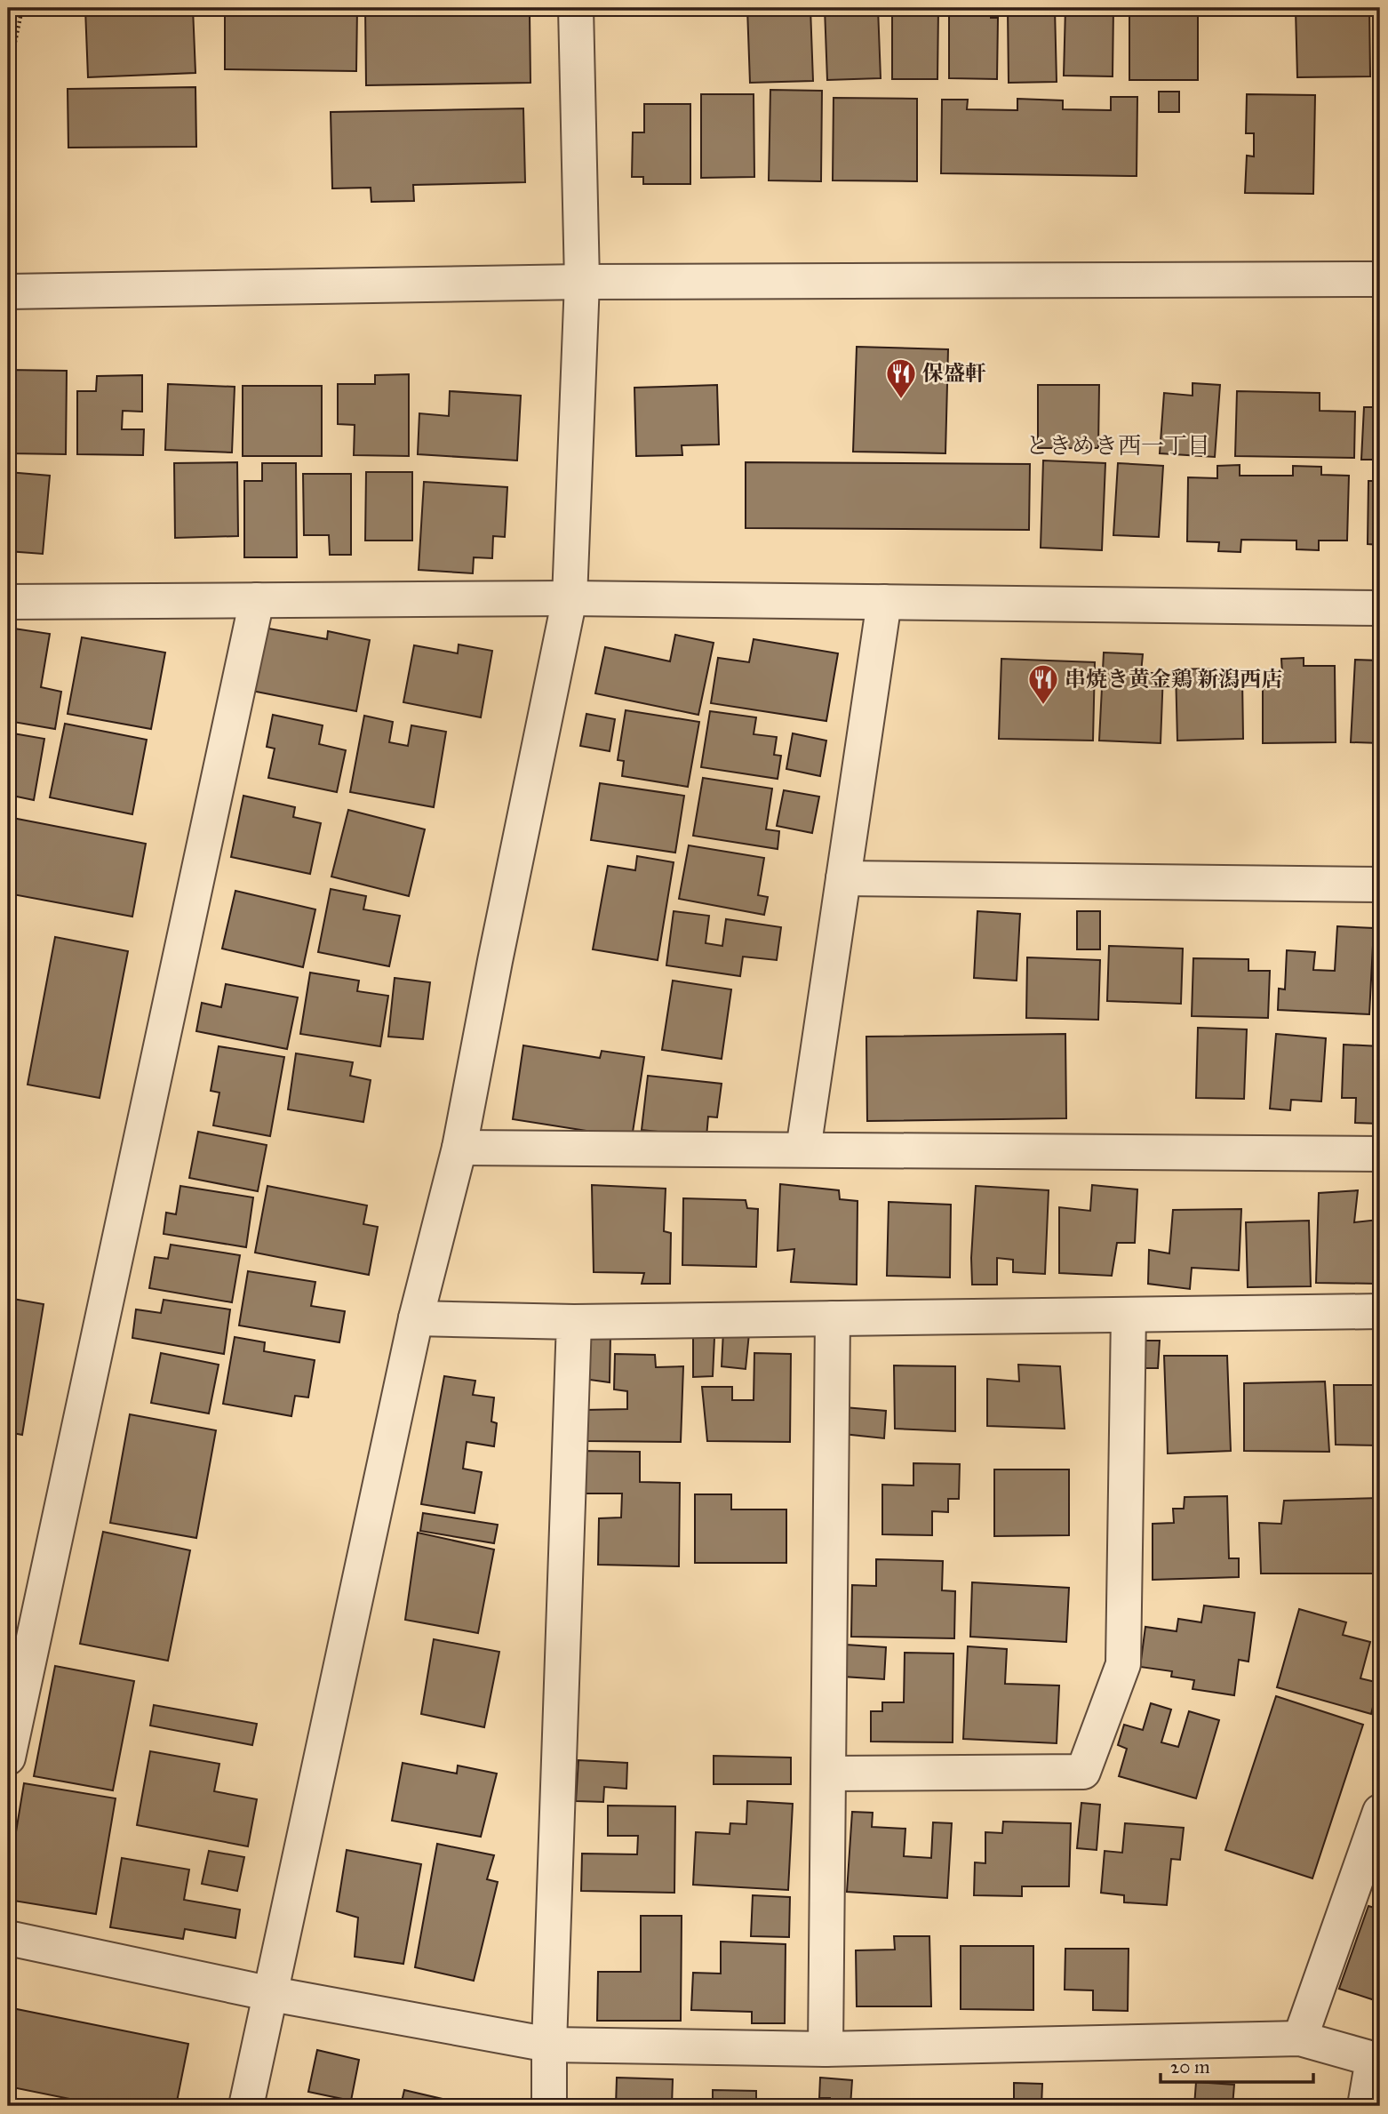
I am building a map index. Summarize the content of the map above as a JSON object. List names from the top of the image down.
{
  "districts": ["ときめき西一丁目"],
  "places": {
    "restaurant": ["保盛軒", "串焼き黄金鶏 新潟西店"]
  },
  "scale_bar": "20 m"
}
